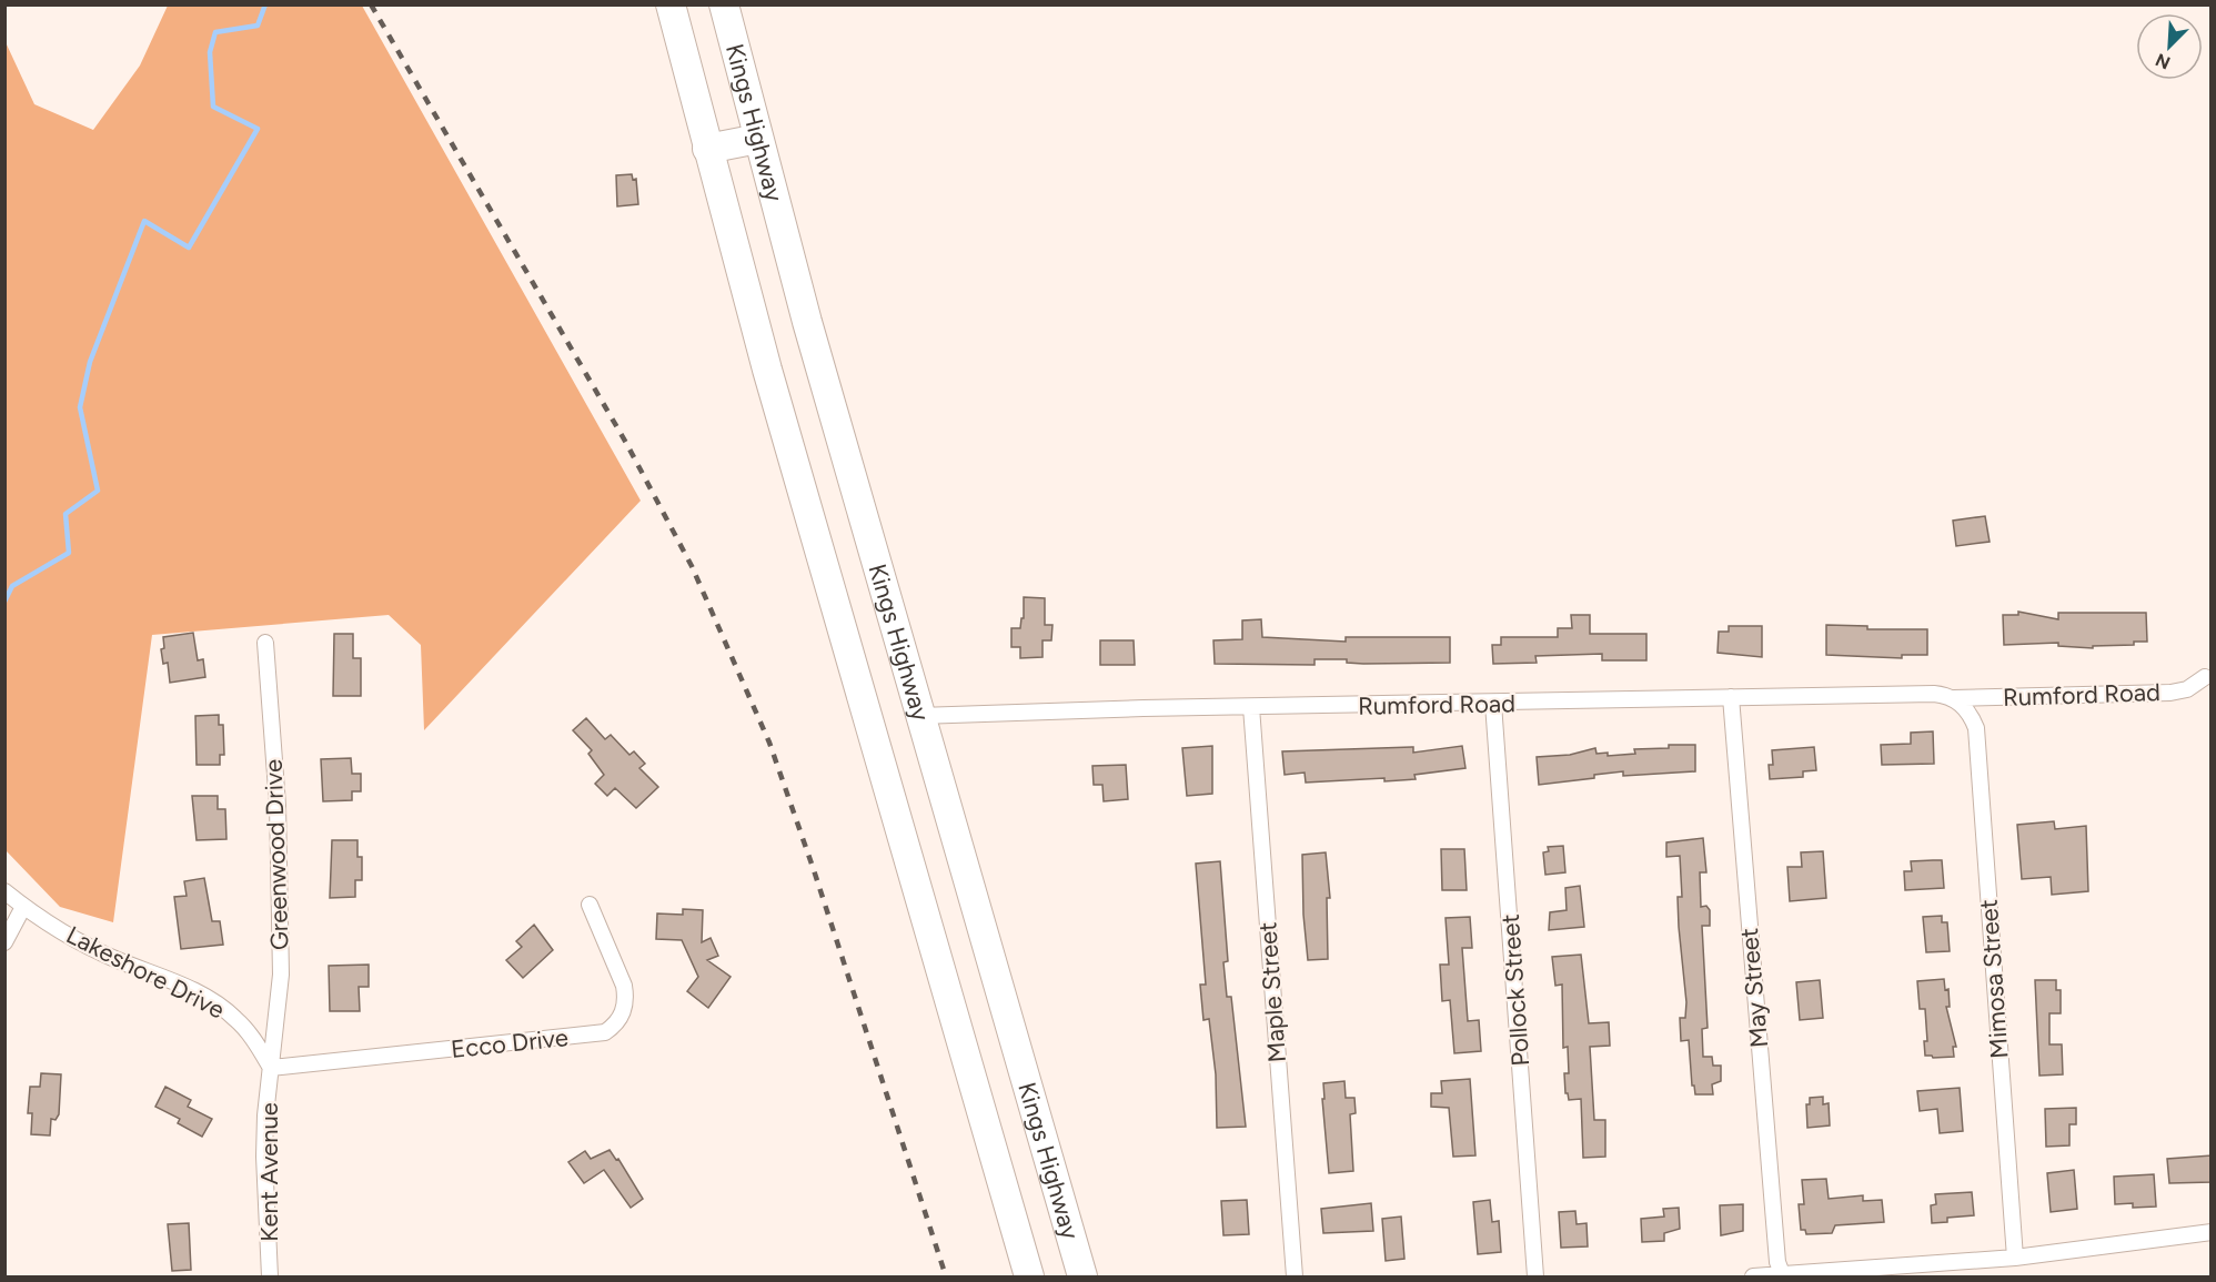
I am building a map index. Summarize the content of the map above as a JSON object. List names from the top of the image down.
{
  "streets": {
    "highway": ["Kings Highway"],
    "street": [
      "Rumford Road",
      "Greenwood Drive",
      "Lakeshore Drive",
      "Mimosa Street",
      "May Street",
      "Pollock Street",
      "Maple Street",
      "Ecco Drive",
      "Kent Avenue"
    ]
  },
  "crossings": [
    ["Kings Highway", "Rumford Road"],
    ["Rumford Road", "Mimosa Street"],
    ["Rumford Road", "May Street"],
    ["Rumford Road", "Pollock Street"],
    ["Rumford Road", "Maple Street"],
    ["Greenwood Drive", "Lakeshore Drive"],
    ["Greenwood Drive", "Ecco Drive"],
    ["Greenwood Drive", "Kent Avenue"],
    ["Lakeshore Drive", "Ecco Drive"],
    ["Lakeshore Drive", "Kent Avenue"],
    ["Ecco Drive", "Kent Avenue"]
  ],
  "north": "bottom left"
}
